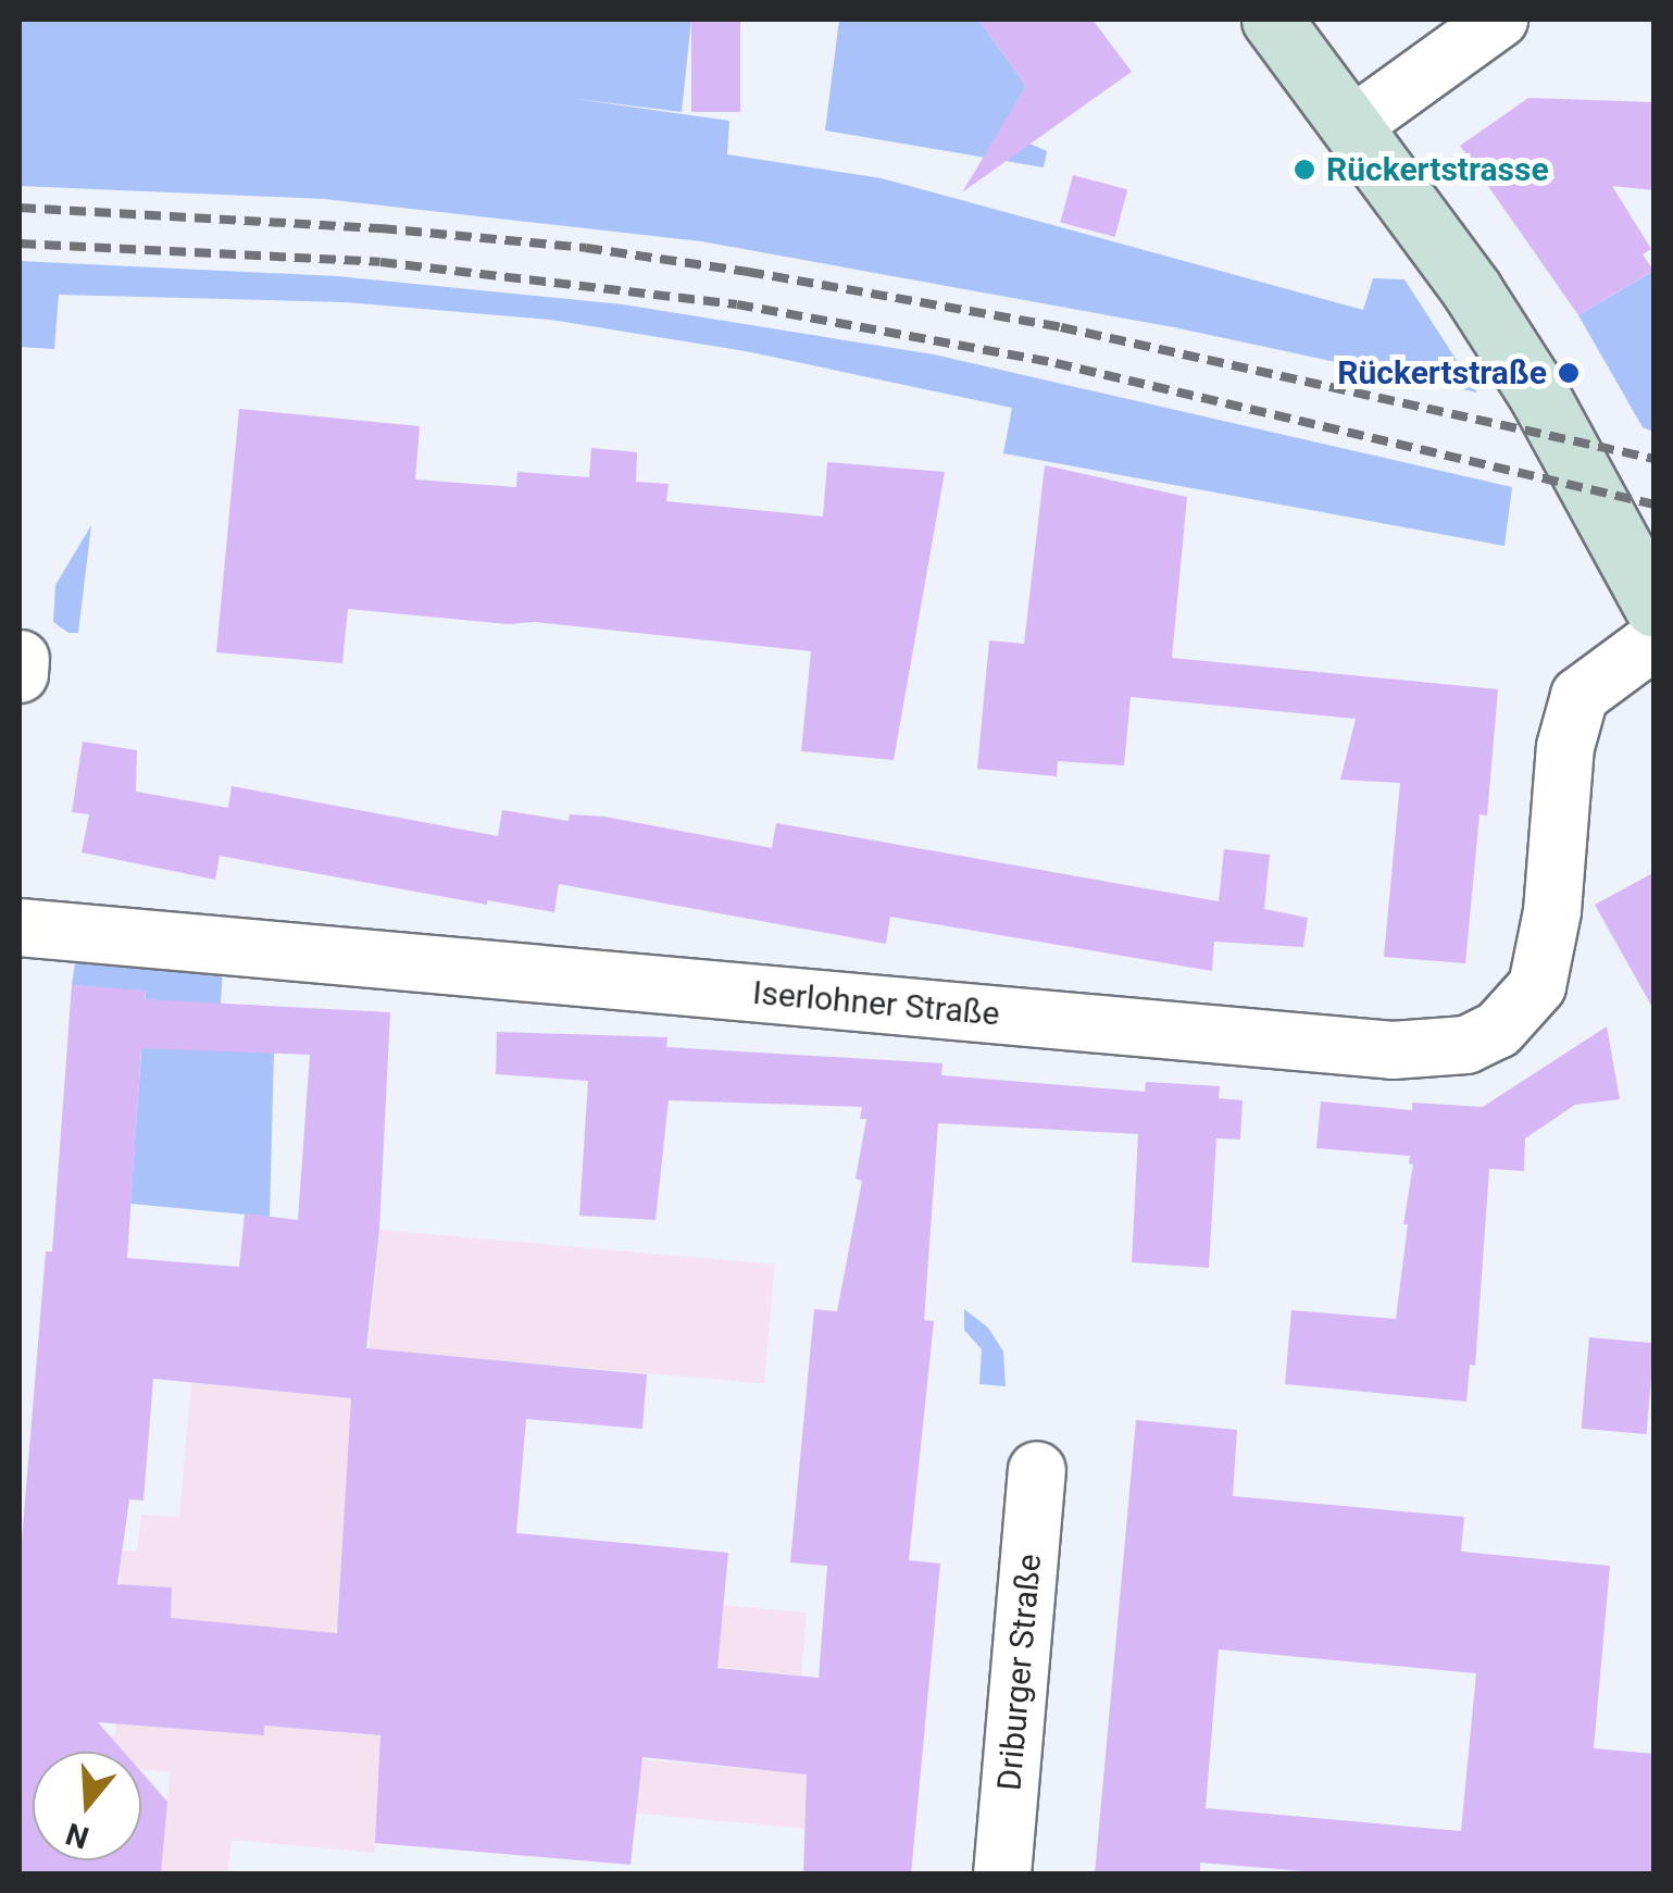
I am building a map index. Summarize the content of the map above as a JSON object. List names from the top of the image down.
{
  "streets": {
    "street": ["Iserlohner Straße", "Driburger Straße"]
  },
  "places": ["Rückertstrasse", "Rückertstraße"],
  "north": "bottom"
}
